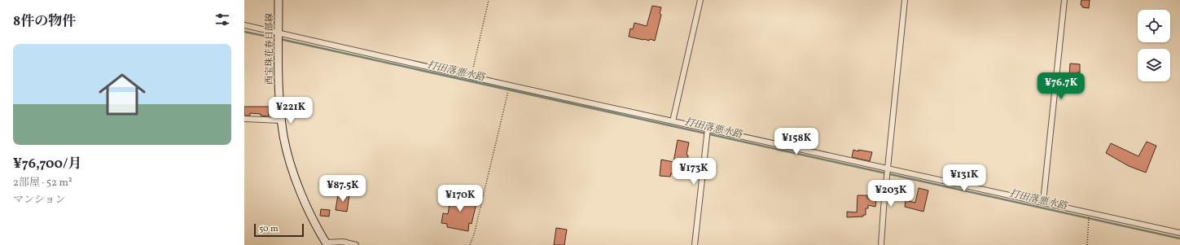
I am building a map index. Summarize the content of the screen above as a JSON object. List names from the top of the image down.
{
  "streets": {
    "main road": ["西宝珠花春日部線"]
  },
  "water": ["打田落悪水路"],
  "scale_bar": "50 m",
  "page": {
    "heading": "8件の物件",
    "list": [
      {
        "name": "¥76,700/月",
        "note": "2部屋 · 52 m² · マンション"
      }
    ],
    "price": [
      "¥76.7K",
      "¥221K",
      "¥158K",
      "¥173K",
      "¥131K",
      "¥87.5K",
      "¥203K",
      "¥170K"
    ],
    "scale": "50 m"
  }
}
